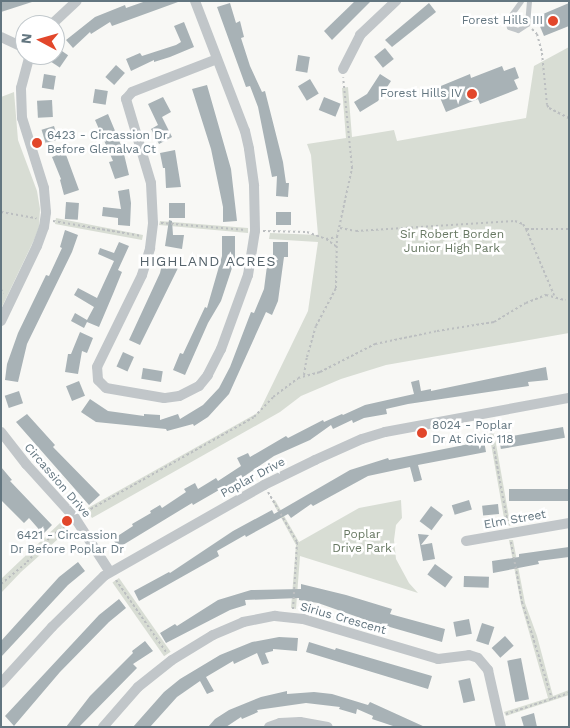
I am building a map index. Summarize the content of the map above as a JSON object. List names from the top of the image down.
{
  "streets": {
    "street": [
      "Poplar Drive",
      "Circassion Drive",
      "Elm Street",
      "Sirius Crescent"
    ]
  },
  "crossings": [
    ["Poplar Drive", "Circassion Drive"]
  ],
  "districts": ["HIGHLAND ACRES"],
  "parks": ["Sir Robert Borden Junior High Park", "Poplar Drive Park"],
  "places": [
    "Forest Hills III",
    "Forest Hills IV",
    "6423 - Circassion Dr Before Glenalva Ct",
    "8024 - Poplar Dr At Civic 118",
    "6421 - Circassion Dr Before Poplar Dr"
  ],
  "north": "left"
}
